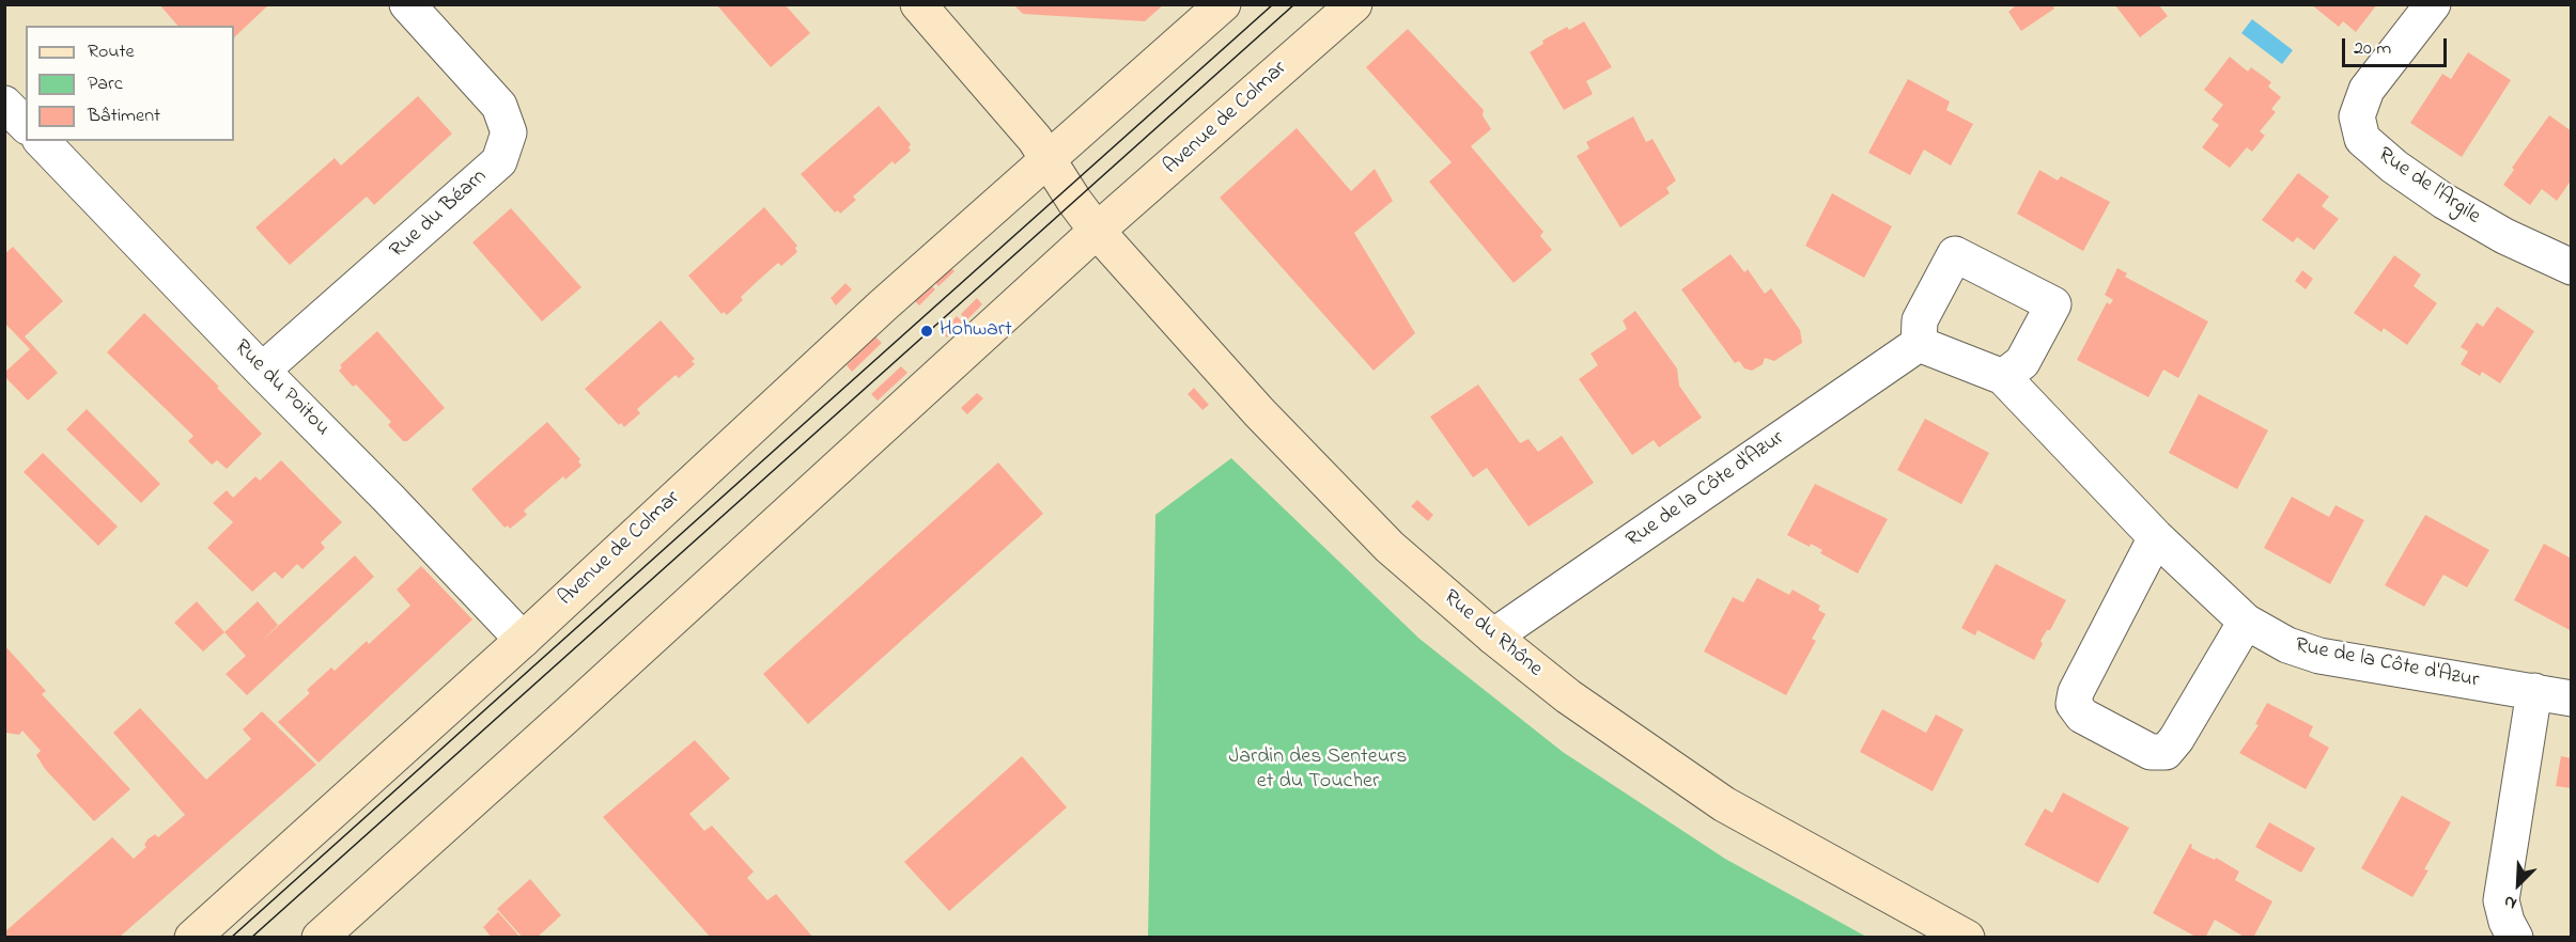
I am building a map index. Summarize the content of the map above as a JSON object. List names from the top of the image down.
{
  "streets": {
    "main road": ["Avenue de Colmar", "Rue du Rhône"],
    "street": [
      "Rue de l'Argile",
      "Rue du Béarn",
      "Rue du Poitou",
      "Rue de la Côte d'Azur"
    ]
  },
  "crossings": [
    ["Avenue de Colmar", "Rue du Poitou"],
    ["Avenue de Colmar", "Rue du Rhône"],
    ["Rue du Béarn", "Rue du Poitou"],
    ["Rue de la Côte d'Azur", "Rue du Rhône"]
  ],
  "parks": ["Jardin des Senteurs et du Toucher"],
  "places": ["Hohwart"],
  "legend": ["Route", "Parc", "Bâtiment"],
  "scale_bar": "20 m",
  "north": "bottom left"
}
